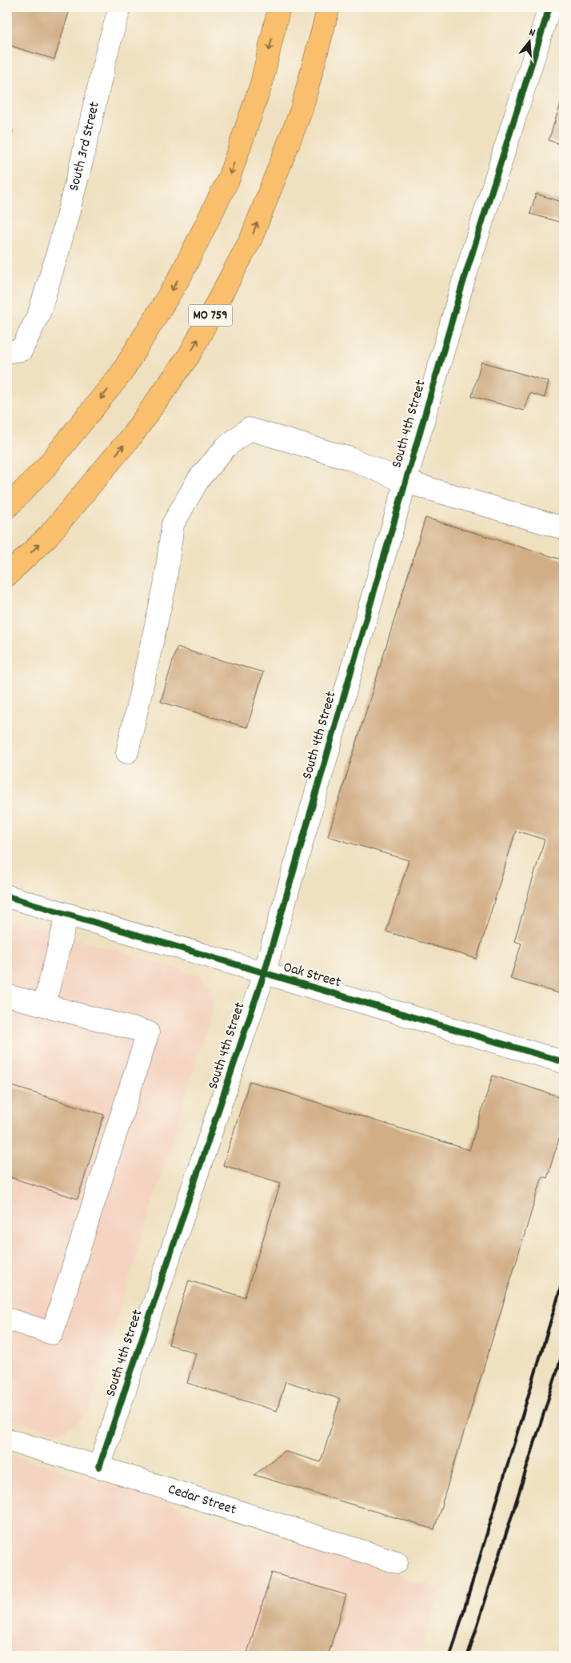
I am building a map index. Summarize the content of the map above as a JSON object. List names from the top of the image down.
{
  "streets": {
    "main road": ["MO 759"],
    "street": [
      "South 3rd Street",
      "South 4th Street",
      "Oak Street",
      "Cedar Street"
    ]
  },
  "crossings": [
    ["South 4th Street", "Oak Street"],
    ["South 4th Street", "Cedar Street"]
  ],
  "north": "top"
}
